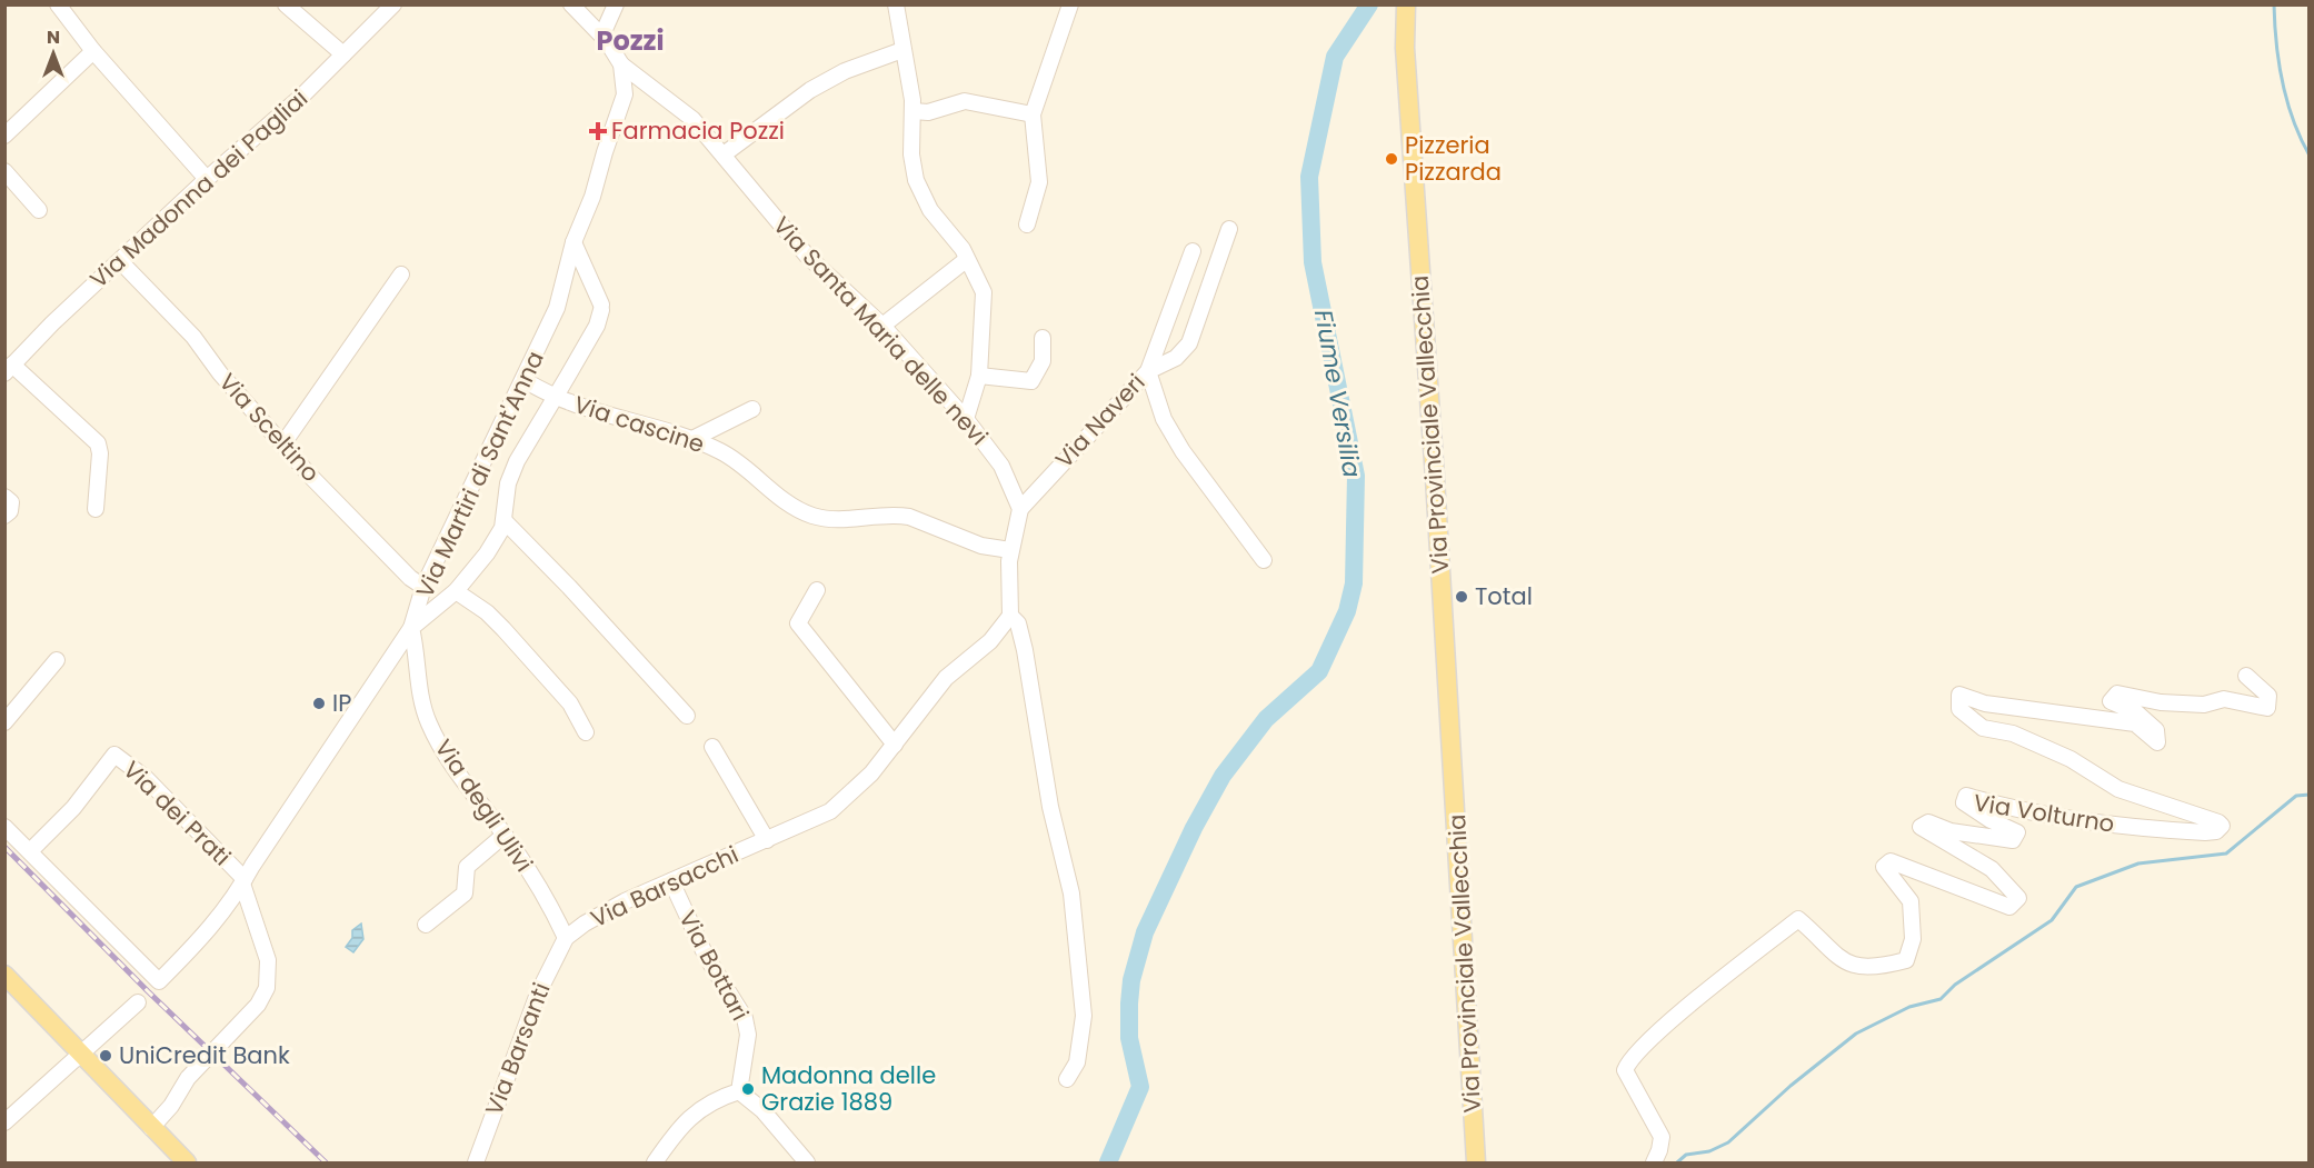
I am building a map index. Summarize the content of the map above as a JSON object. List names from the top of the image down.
{
  "streets": {
    "main road": ["Via Provinciale Vallecchia"],
    "street": [
      "Via Madonna dei Pagliai",
      "Via Santa Maria delle nevi",
      "Via Naveri",
      "Via cascine",
      "Via Sceltino",
      "Via Martiri di Sant'Anna",
      "Via degli Ulivi",
      "Via dei Prati",
      "Via Volturno",
      "Via Barsacchi",
      "Via Bottari",
      "Via Barsanti"
    ]
  },
  "crossings": [
    ["Via Madonna dei Pagliai", "Via Sceltino"],
    ["Via Santa Maria delle nevi", "Via Naveri"],
    ["Via Santa Maria delle nevi", "Via Martiri di Sant'Anna"],
    ["Via cascine", "Via Martiri di Sant'Anna"],
    ["Via Sceltino", "Via Martiri di Sant'Anna"],
    ["Via Martiri di Sant'Anna", "Via degli Ulivi"],
    ["Via Martiri di Sant'Anna", "Via dei Prati"],
    ["Via degli Ulivi", "Via Barsacchi"],
    ["Via degli Ulivi", "Via Barsanti"],
    ["Via Barsacchi", "Via Bottari"],
    ["Via Barsacchi", "Via Barsanti"]
  ],
  "districts": ["Pozzi"],
  "water": ["Fiume Versilia"],
  "places": {
    "health": ["Farmacia Pozzi"],
    "other": [
      "Pizzeria Pizzarda",
      "Total",
      "IP",
      "UniCredit Bank",
      "Madonna delle Grazie 1889"
    ]
  },
  "north": "top"
}
